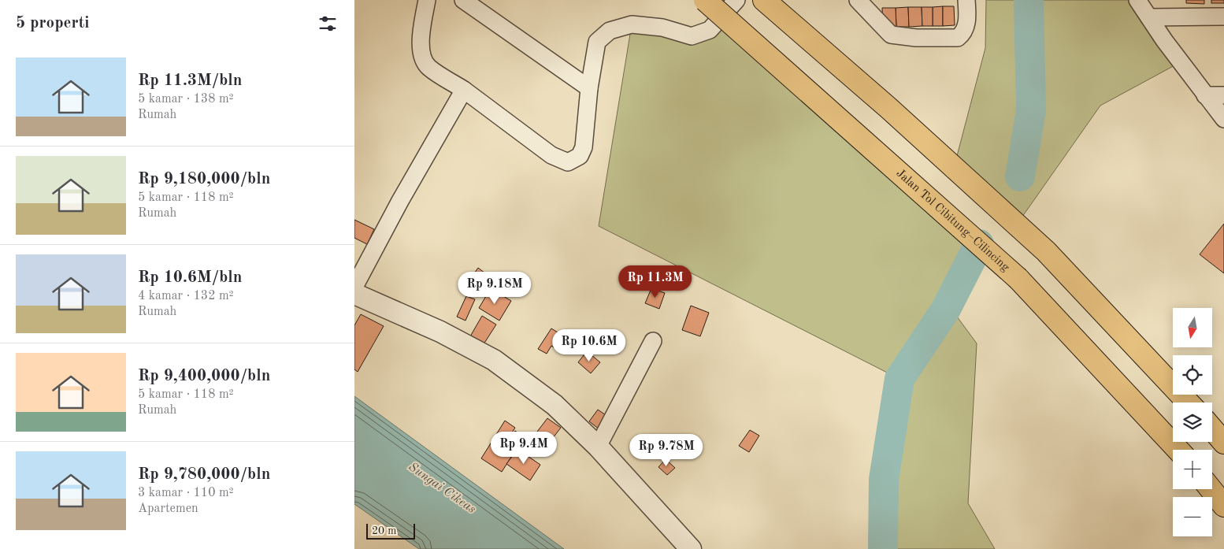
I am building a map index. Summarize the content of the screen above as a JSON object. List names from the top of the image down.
{
  "streets": {
    "highway": ["Jalan Tol Cibitung–Cilincing"]
  },
  "water": ["Sungai Cikeas"],
  "scale_bar": "20 m",
  "north": "bottom",
  "page": {
    "heading": "5 properti",
    "list": [
      {
        "name": "Rp 11.3M/bln",
        "note": "5 kamar · 138 m² · Rumah"
      },
      {
        "name": "Rp 9,180,000/bln",
        "note": "5 kamar · 118 m² · Rumah"
      },
      {
        "name": "Rp 10.6M/bln",
        "note": "4 kamar · 132 m² · Rumah"
      },
      {
        "name": "Rp 9,400,000/bln",
        "note": "5 kamar · 118 m² · Rumah"
      },
      {
        "name": "Rp 9,780,000/bln",
        "note": "3 kamar · 110 m² · Apartemen"
      }
    ],
    "price": [
      "Rp 11.3M",
      "Rp 9.18M",
      "Rp 10.6M",
      "Rp 9.4M",
      "Rp 9.78M"
    ],
    "map_buttons": ["+", "−"],
    "scale": "20 m"
  }
}
